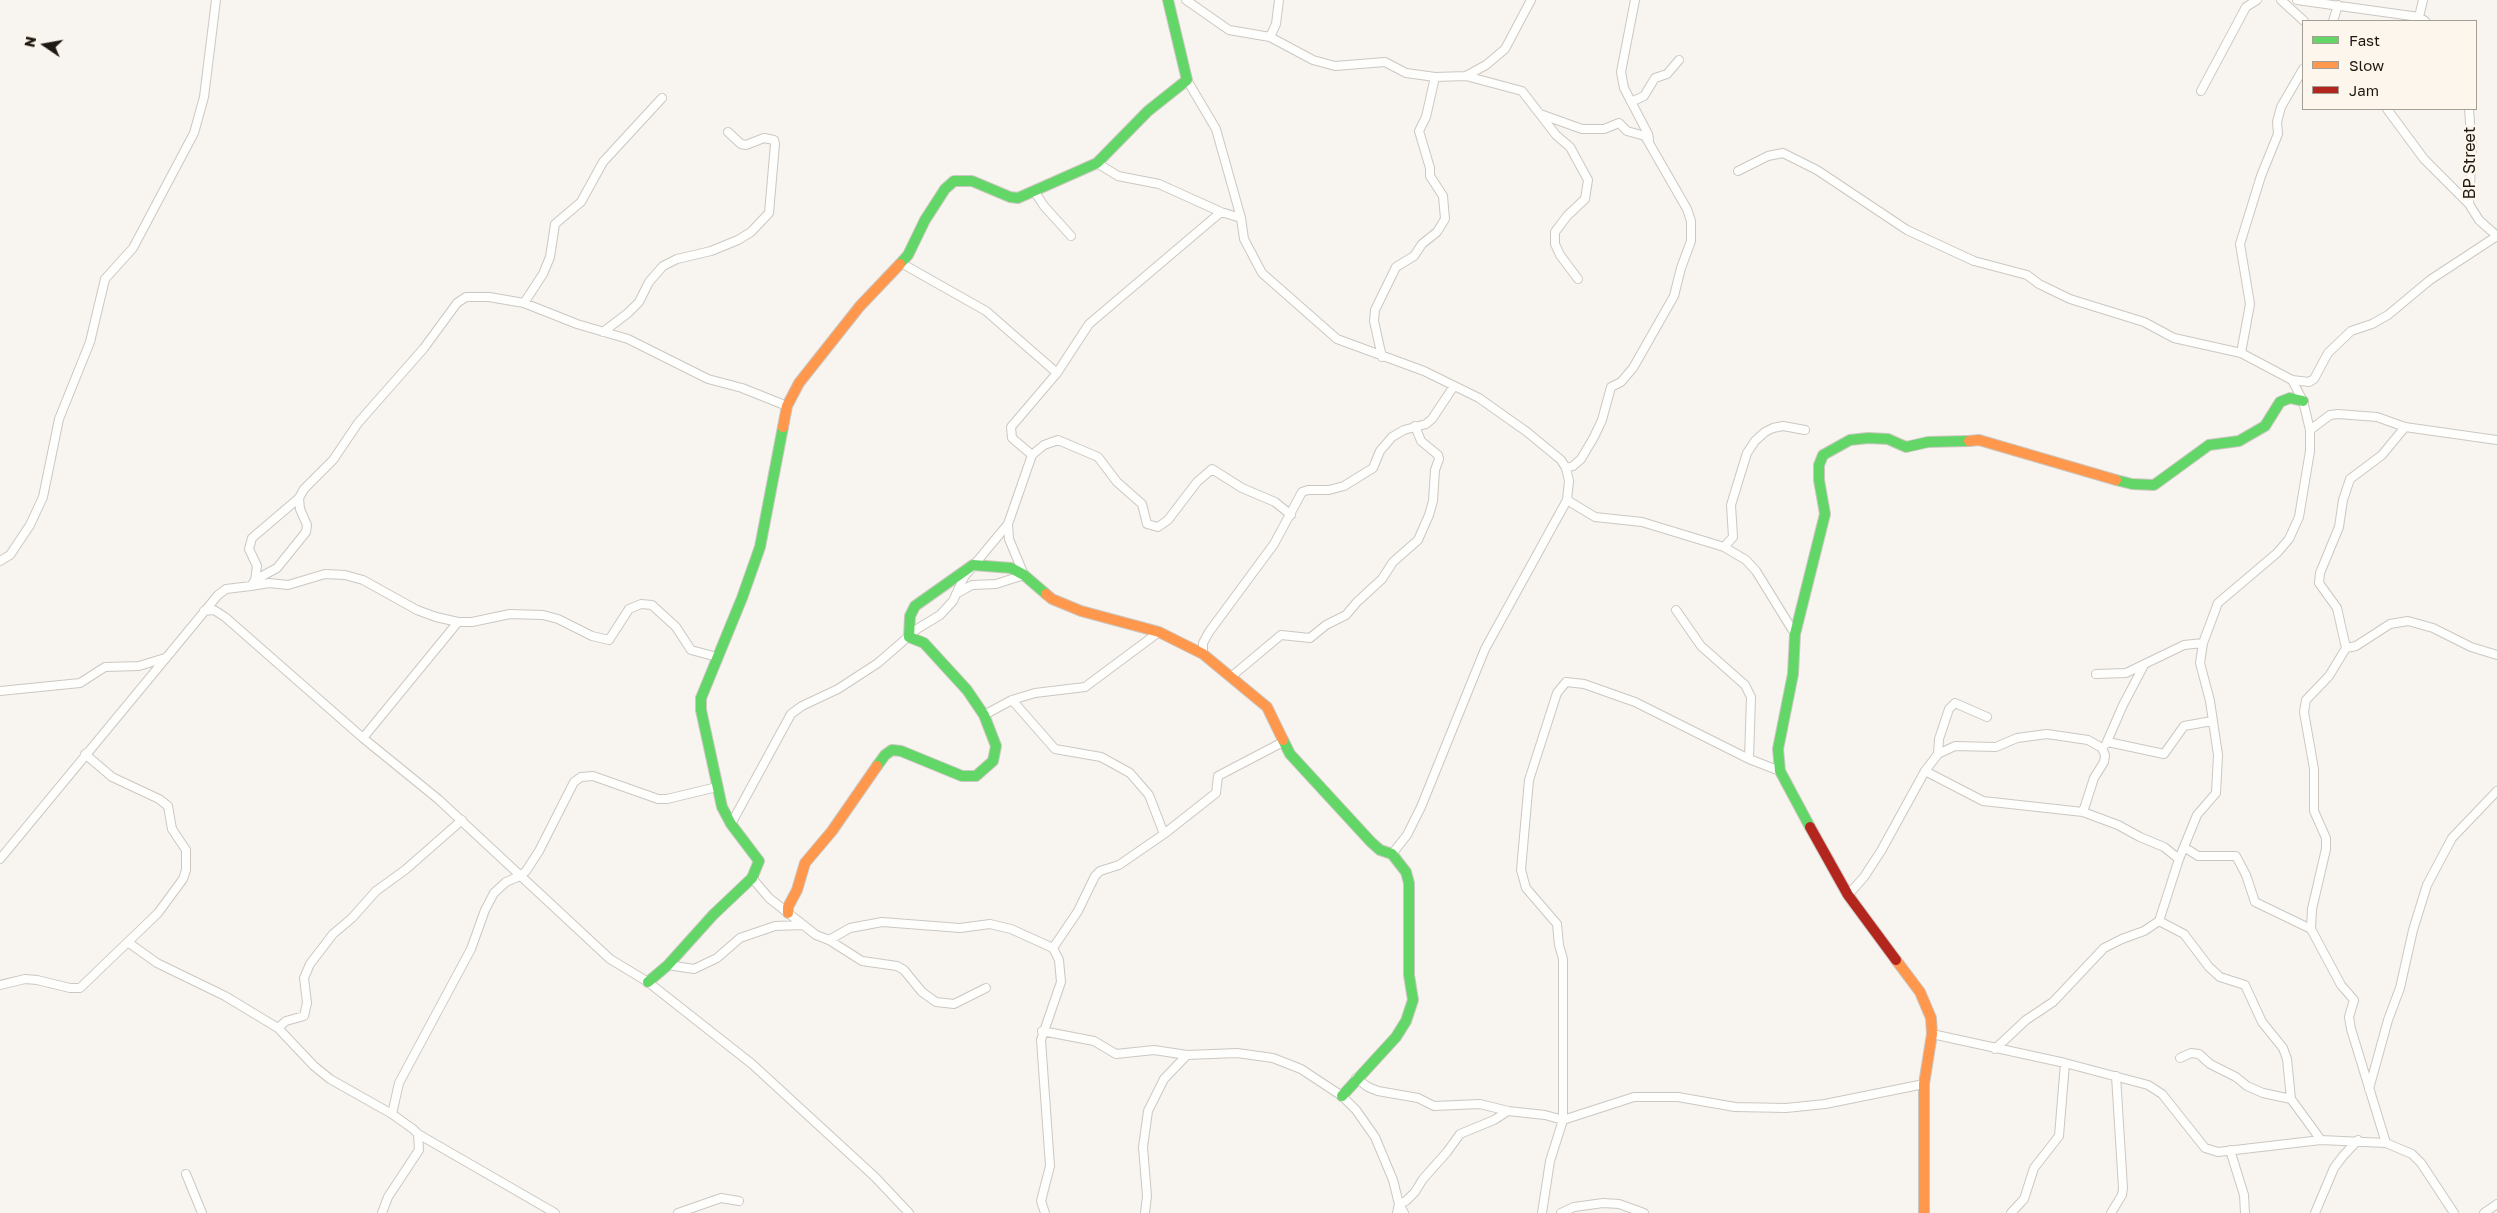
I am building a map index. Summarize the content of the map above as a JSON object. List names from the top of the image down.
{
  "streets": {
    "street": ["BP Street"]
  },
  "legend": ["Fast", "Slow", "Jam"],
  "north": "left"
}
